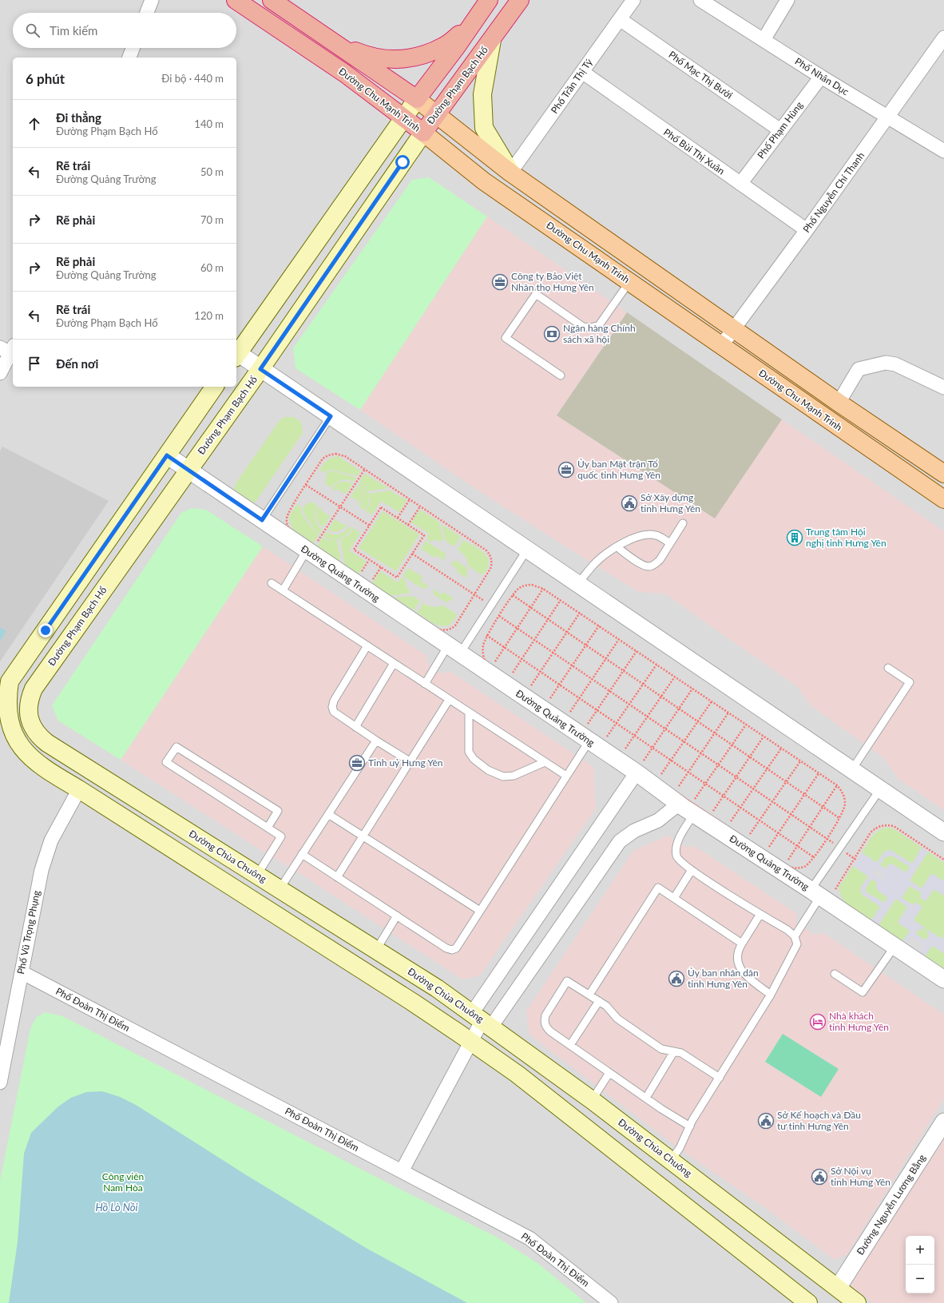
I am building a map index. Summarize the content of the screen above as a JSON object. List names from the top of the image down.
{
  "streets": {
    "highway": ["Đường Phạm Bạch Hổ", "Đường Chu Mạnh Trinh"],
    "main road": ["Đường Chùa Chuông"],
    "street": [
      "Phố Mạc Thị Bưởi",
      "Phố Nhân Dục",
      "Phố Trần Thị Tý",
      "Phố Phạm Hùng",
      "Phố Bùi Thị Xuân",
      "Phố Nguyễn Chí Thanh",
      "Đường Quảng Trường",
      "Phố Vũ Trọng Phụng",
      "Phố Đoàn Thị Điểm",
      "Đường Nguyễn Lương Bằng"
    ]
  },
  "crossings": [
    ["Phố Mạc Thị Bưởi", "Phố Trần Thị Tý"],
    ["Phố Mạc Thị Bưởi", "Phố Phạm Hùng"],
    ["Phố Nhân Dục", "Phố Phạm Hùng"],
    ["Phố Nhân Dục", "Phố Nguyễn Chí Thanh"],
    ["Đường Phạm Bạch Hổ", "Đường Chu Mạnh Trinh"],
    ["Đường Phạm Bạch Hổ", "Đường Quảng Trường"],
    ["Đường Phạm Bạch Hổ", "Đường Chùa Chuông"],
    ["Phố Trần Thị Tý", "Đường Chu Mạnh Trinh"],
    ["Phố Trần Thị Tý", "Phố Bùi Thị Xuân"],
    ["Đường Chu Mạnh Trinh", "Phố Nguyễn Chí Thanh"],
    ["Phố Phạm Hùng", "Phố Bùi Thị Xuân"],
    ["Phố Bùi Thị Xuân", "Phố Nguyễn Chí Thanh"],
    ["Đường Chùa Chuông", "Đường Nguyễn Lương Bằng"],
    ["Phố Vũ Trọng Phụng", "Phố Đoàn Thị Điểm"]
  ],
  "water": ["Hồ Lò Nồi"],
  "parks": ["Công viên Nam Hòa"],
  "places": {
    "office": ["Công ty Bảo Việt Nhân thọ Hưng Yên", "Ủy ban Mặt trận Tổ quốc tỉnh Hưng Yên", "Tỉnh uỷ Hưng Yên"],
    "bank": ["Ngân hàng Chính sách xã hội"],
    "public building": [
      "Sở Xây dựng tỉnh Hưng Yên",
      "Ủy ban nhân dân tỉnh Hưng Yên",
      "Sở Kế hoạch và Đầu tư tỉnh Hưng Yên",
      "Sở Nội vụ tỉnh Hưng Yên"
    ],
    "building": ["Trung tâm Hội nghị tỉnh Hưng Yên"],
    "hotel": ["Nhà khách tỉnh Hưng Yên"]
  },
  "page": {
    "search": "Tìm kiếm",
    "heading": ["6 phút", "Đi bộ · 440 m"],
    "list": [
      ["Đi thẳng", "Đường Phạm Bạch Hổ", "140 m"],
      ["Rẽ trái", "Đường Quảng Trường", "50 m"],
      ["Rẽ phải", "70 m"],
      ["Rẽ phải", "Đường Quảng Trường", "60 m"],
      ["Rẽ trái", "Đường Phạm Bạch Hổ", "120 m"],
      "Đến nơi"
    ],
    "map_buttons": ["+", "−"]
  }
}
